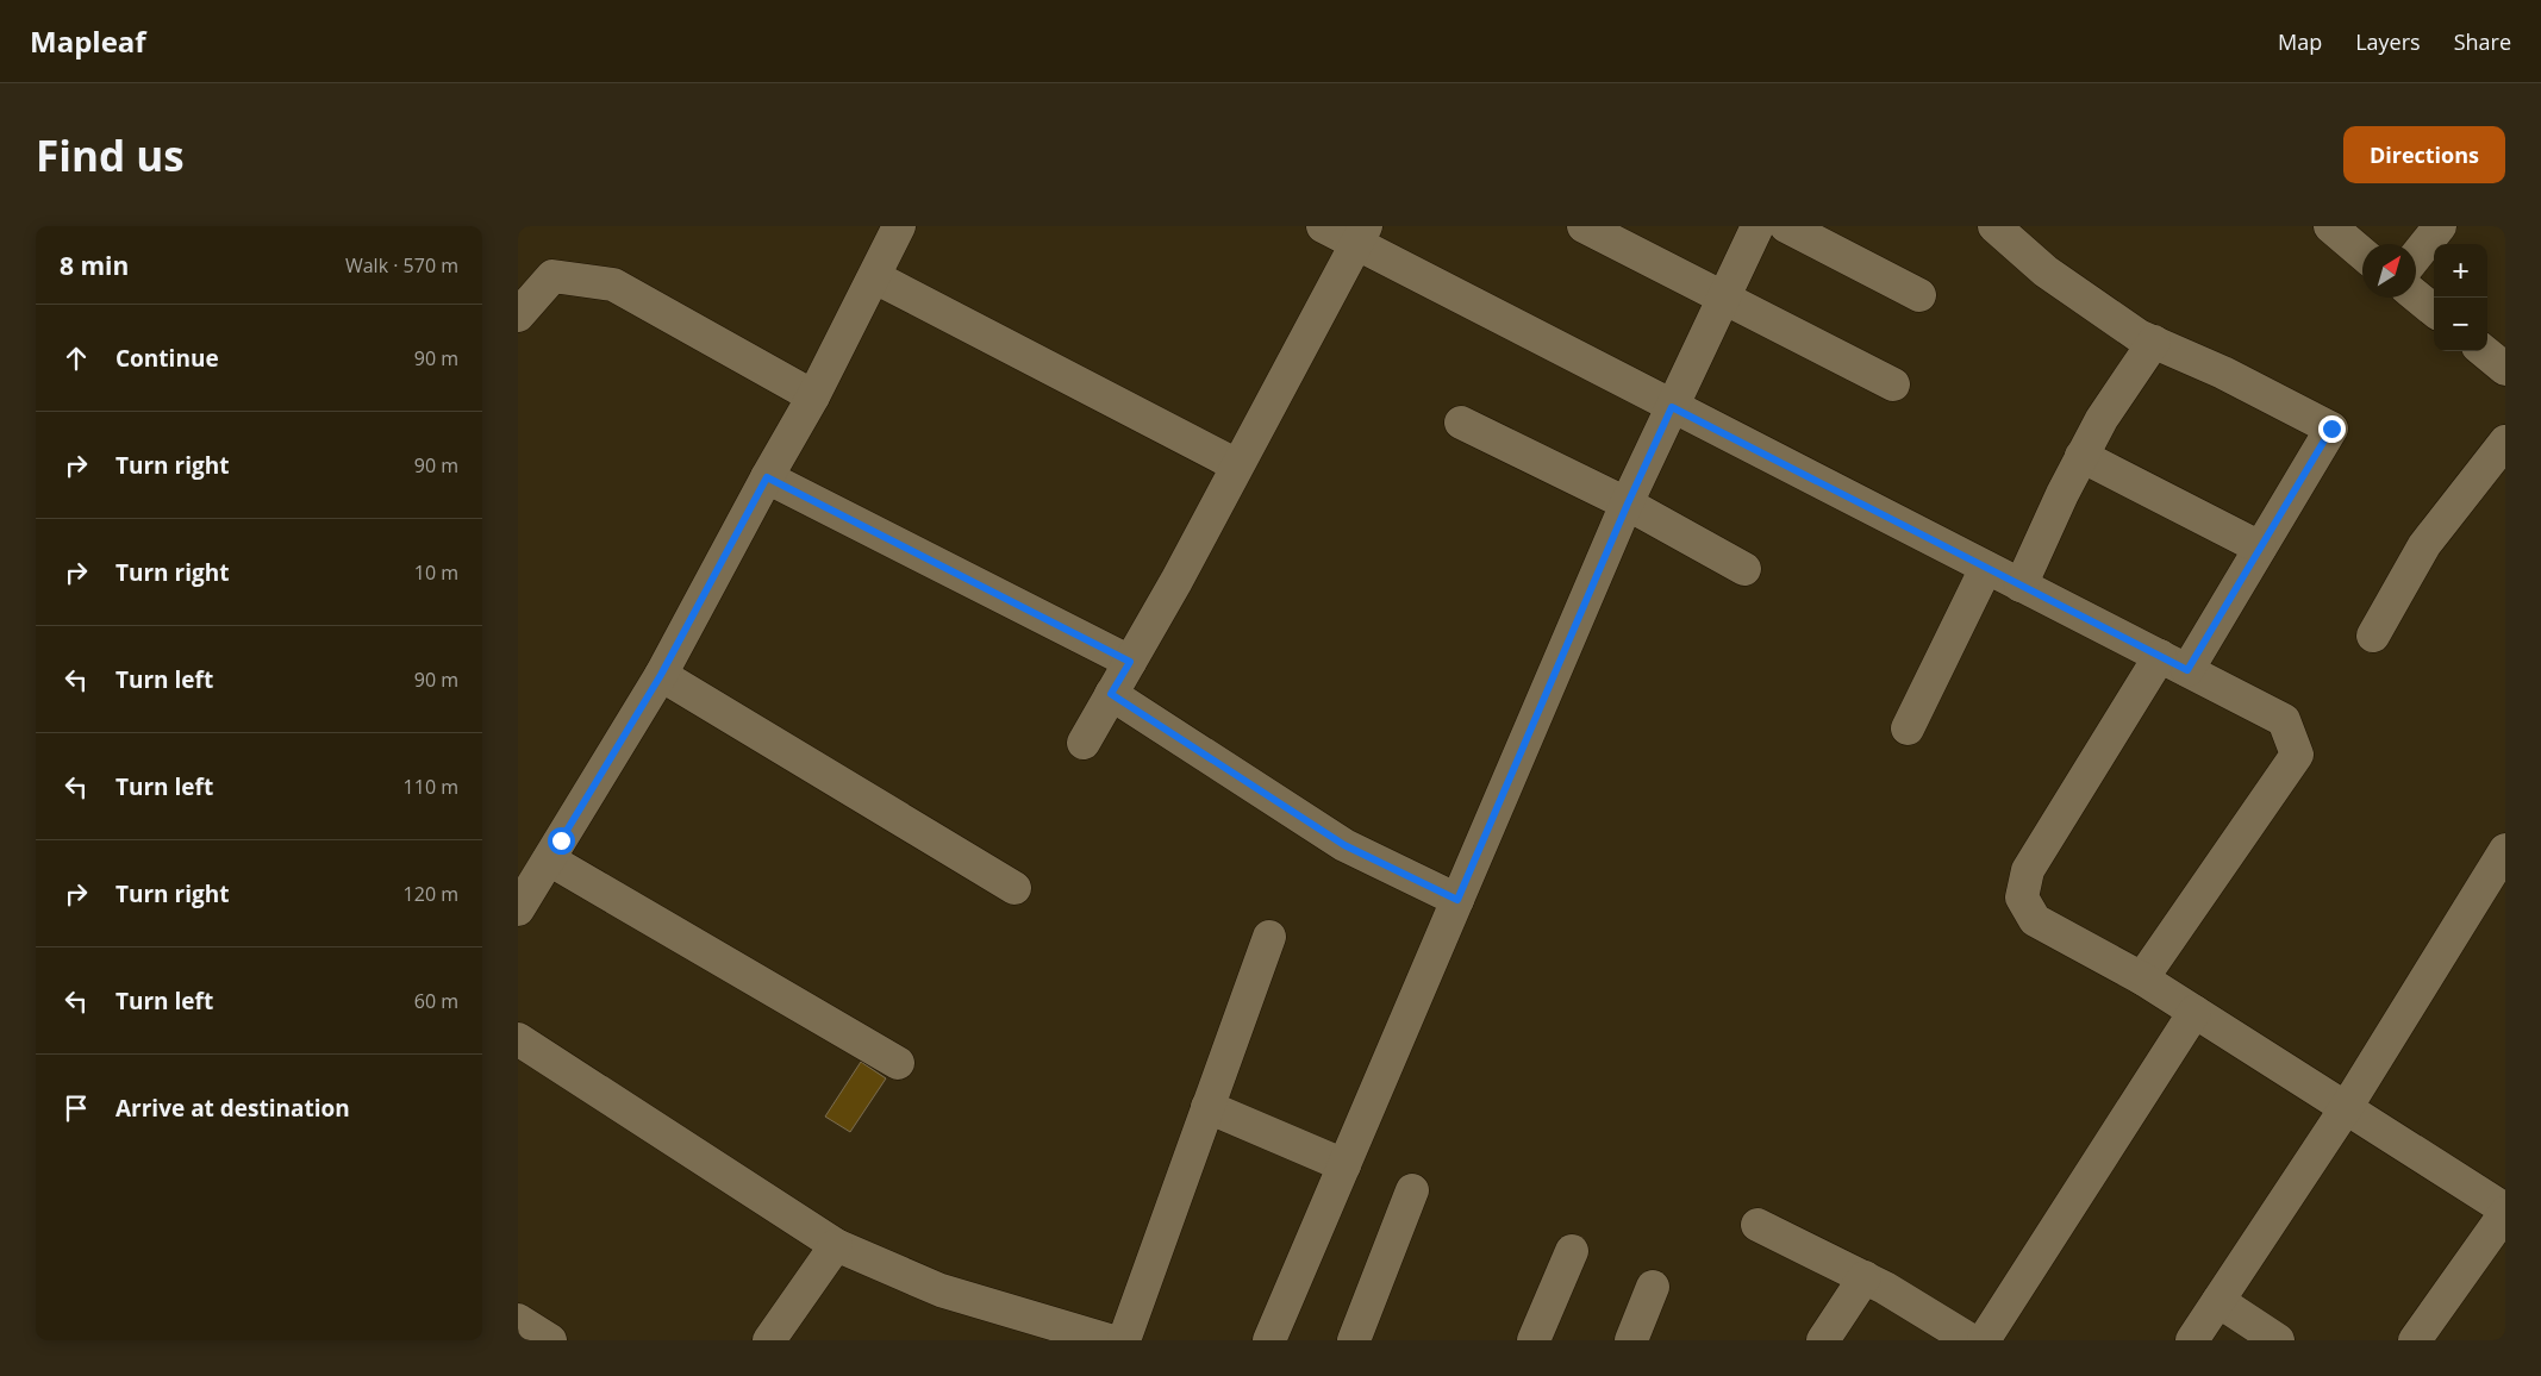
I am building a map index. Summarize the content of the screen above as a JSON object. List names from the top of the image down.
{
  "north": "top right",
  "page": {
    "header": "Mapleaf",
    "nav": ["Map", "Layers", "Share"],
    "buttons": "Directions",
    "title": "Find us",
    "heading": ["8 min", "Walk · 570 m"],
    "map_buttons": ["+", "−"],
    "list": [
      ["Continue", "90 m"],
      ["Turn right", "90 m"],
      ["Turn right", "10 m"],
      ["Turn left", "90 m"],
      ["Turn left", "110 m"],
      ["Turn right", "120 m"],
      ["Turn left", "60 m"],
      "Arrive at destination"
    ]
  }
}
